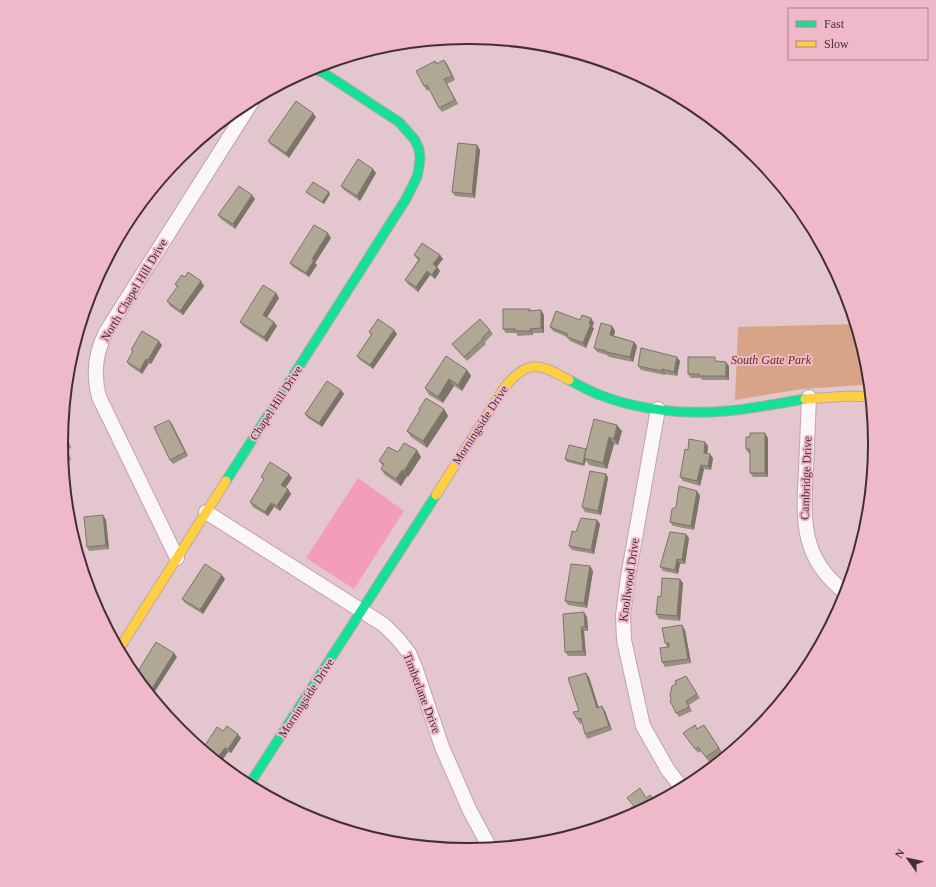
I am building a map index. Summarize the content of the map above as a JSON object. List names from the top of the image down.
{
  "streets": {
    "street": [
      "North Chapel Hill Drive",
      "Chapel Hill Drive",
      "Morningside Drive",
      "Cambridge Drive",
      "Knollwood Drive",
      "Timberlane Drive"
    ]
  },
  "crossings": [
    ["North Chapel Hill Drive", "Chapel Hill Drive"],
    ["Chapel Hill Drive", "Timberlane Drive"],
    ["Morningside Drive", "Cambridge Drive"],
    ["Morningside Drive", "Knollwood Drive"],
    ["Morningside Drive", "Timberlane Drive"]
  ],
  "parks": ["South Gate Park"],
  "legend": ["Fast", "Slow"],
  "north": "top left"
}
